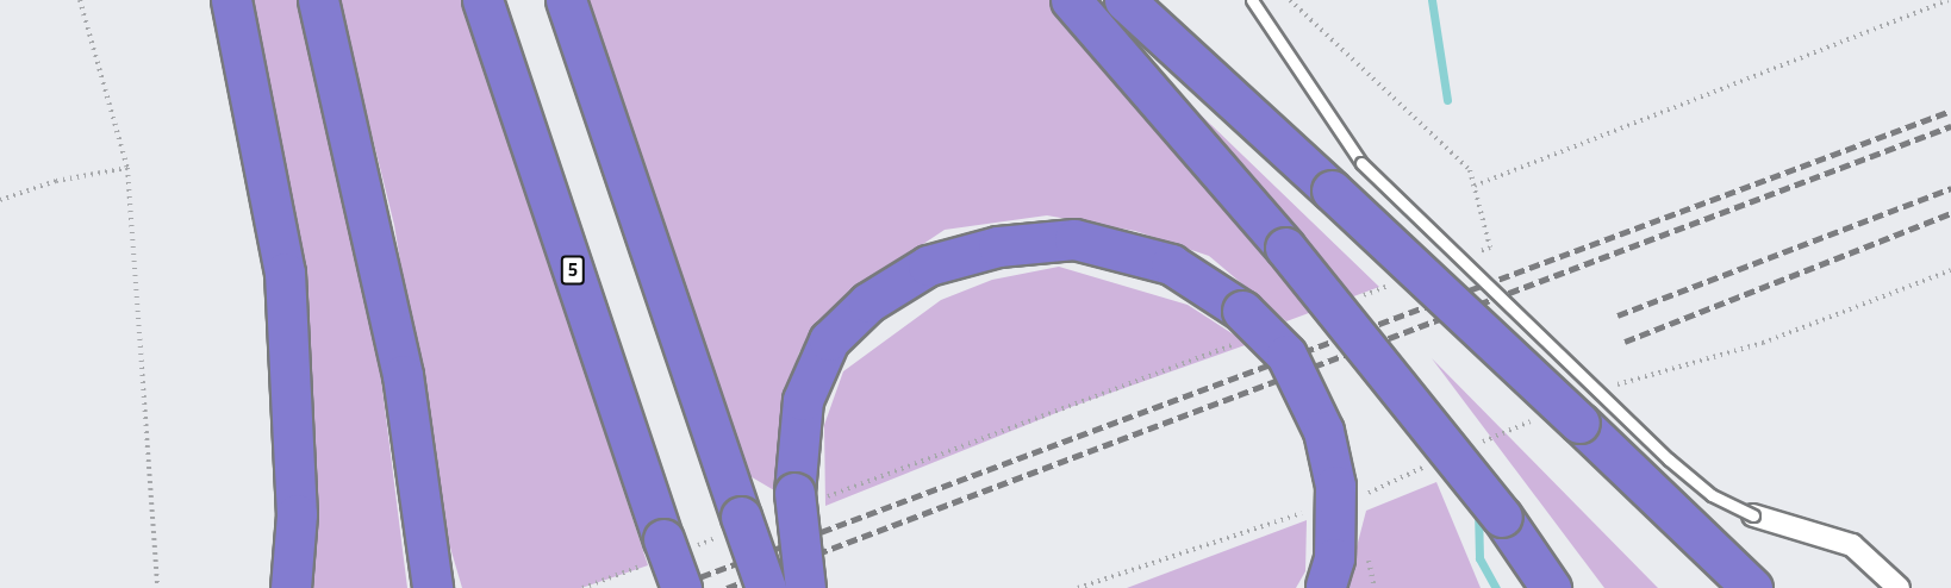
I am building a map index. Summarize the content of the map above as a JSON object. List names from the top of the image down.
{
  "streets": {
    "highway": ["5"]
  }
}
